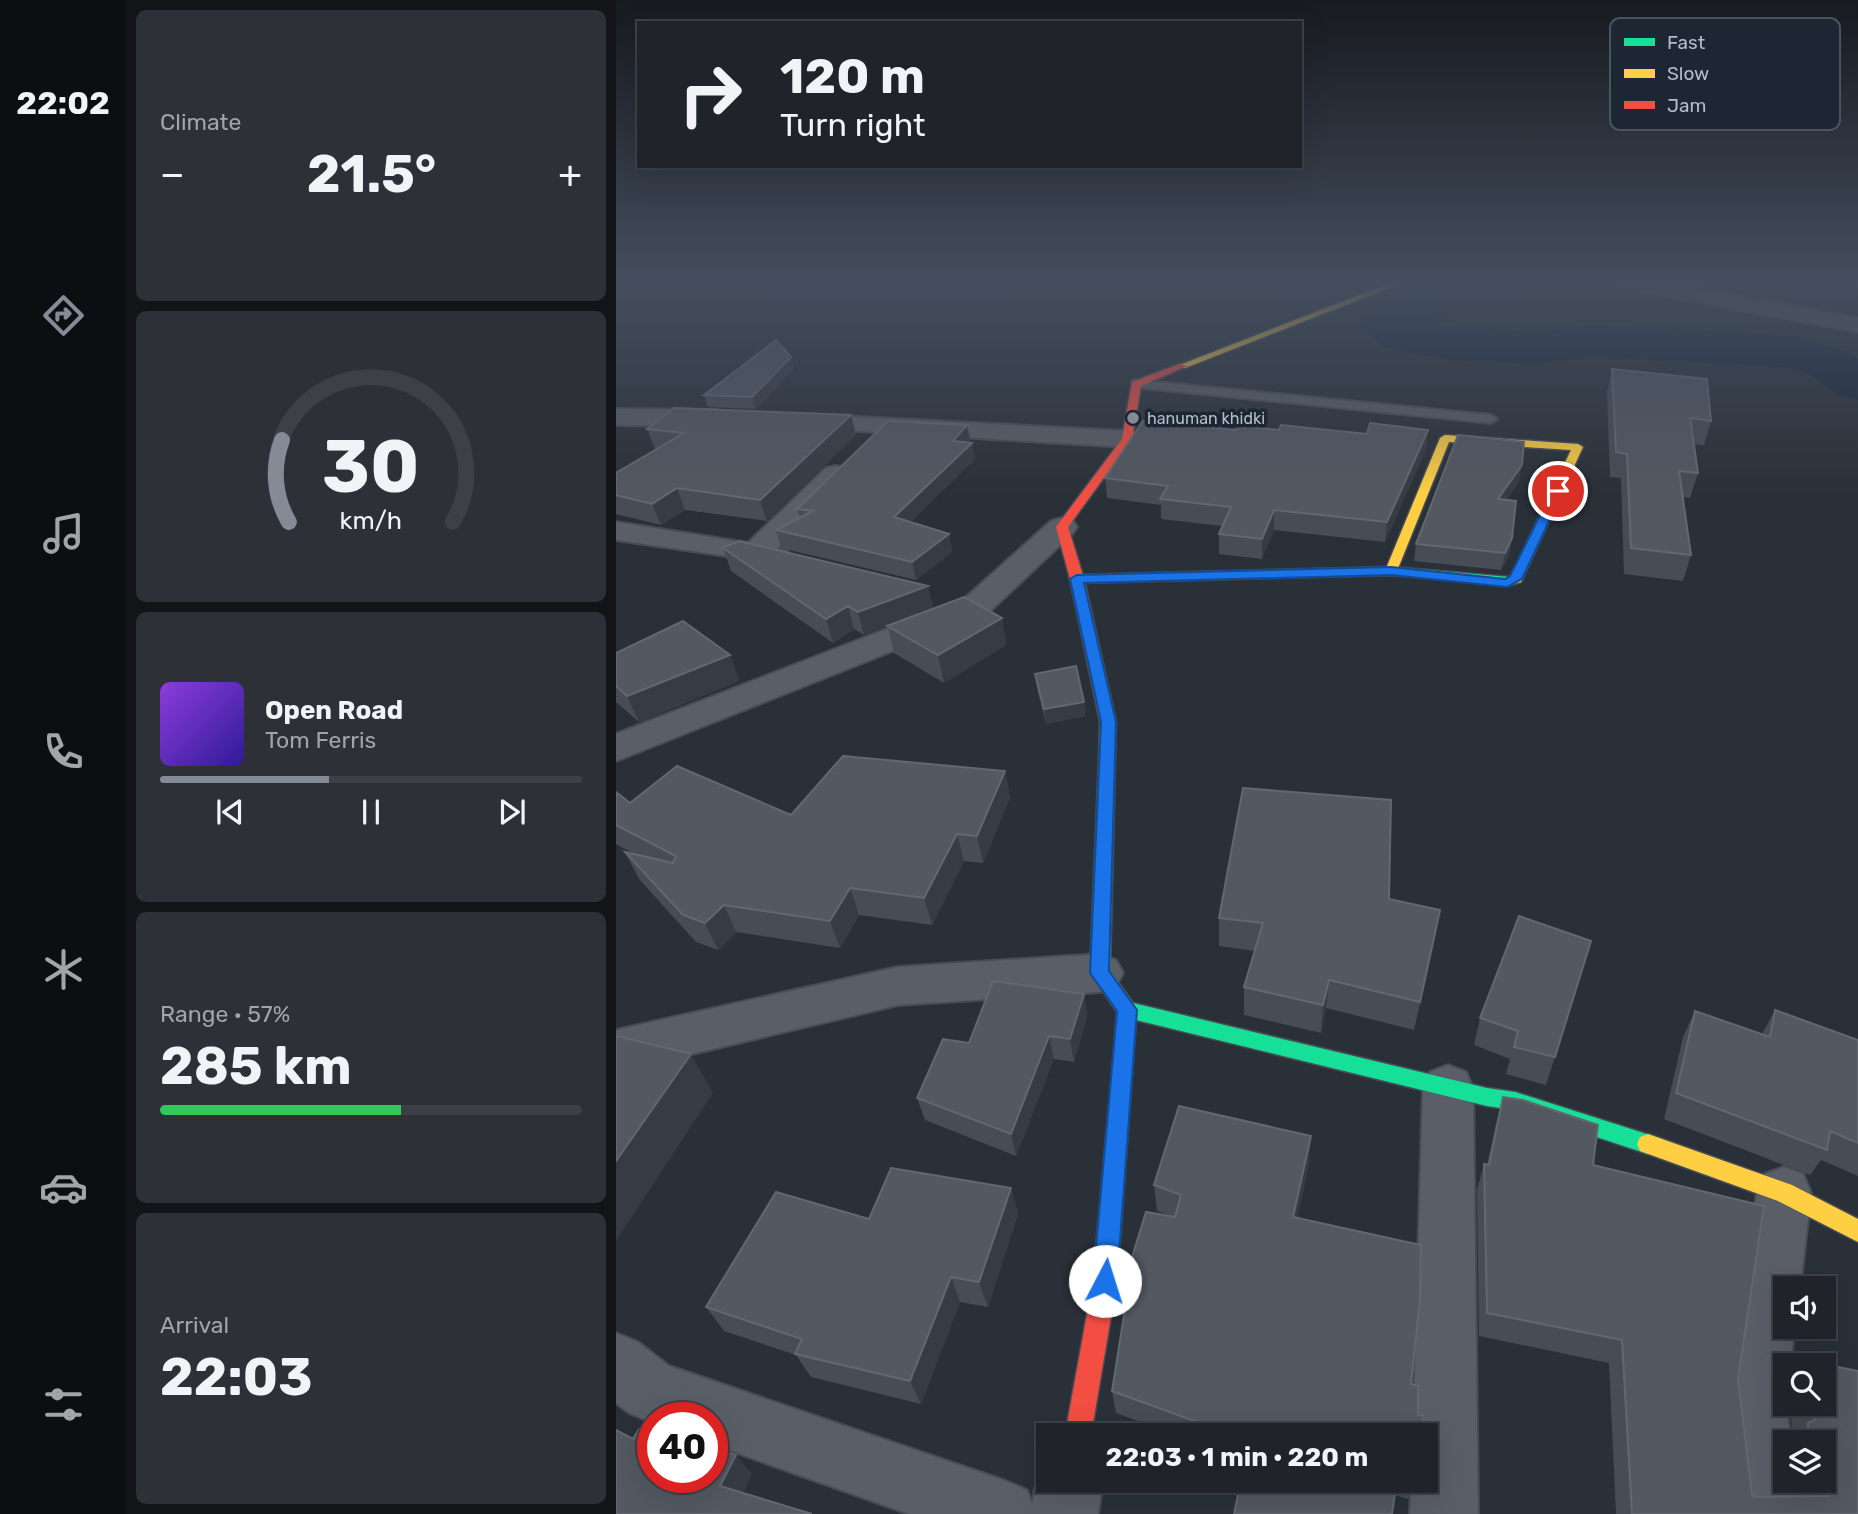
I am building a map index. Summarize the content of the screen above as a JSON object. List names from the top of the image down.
{
  "places": ["hanuman khidki"],
  "legend": ["Fast", "Slow", "Jam"],
  "page": {
    "tabs": "22:02",
    "tile": [
      "Climate",
      ["Range · 57%", "285 km"],
      ["Arrival", "22:03"]
    ],
    "turn": ["120 m", "Turn right"],
    "heat": ["−", "21.5°", "+"],
    "song": ["Open Road", "Tom Ferris"],
    "limit": "40",
    "trip": "22:03 · 1 min · 220 m",
    "gauge": ["30", "km/h"]
  }
}
